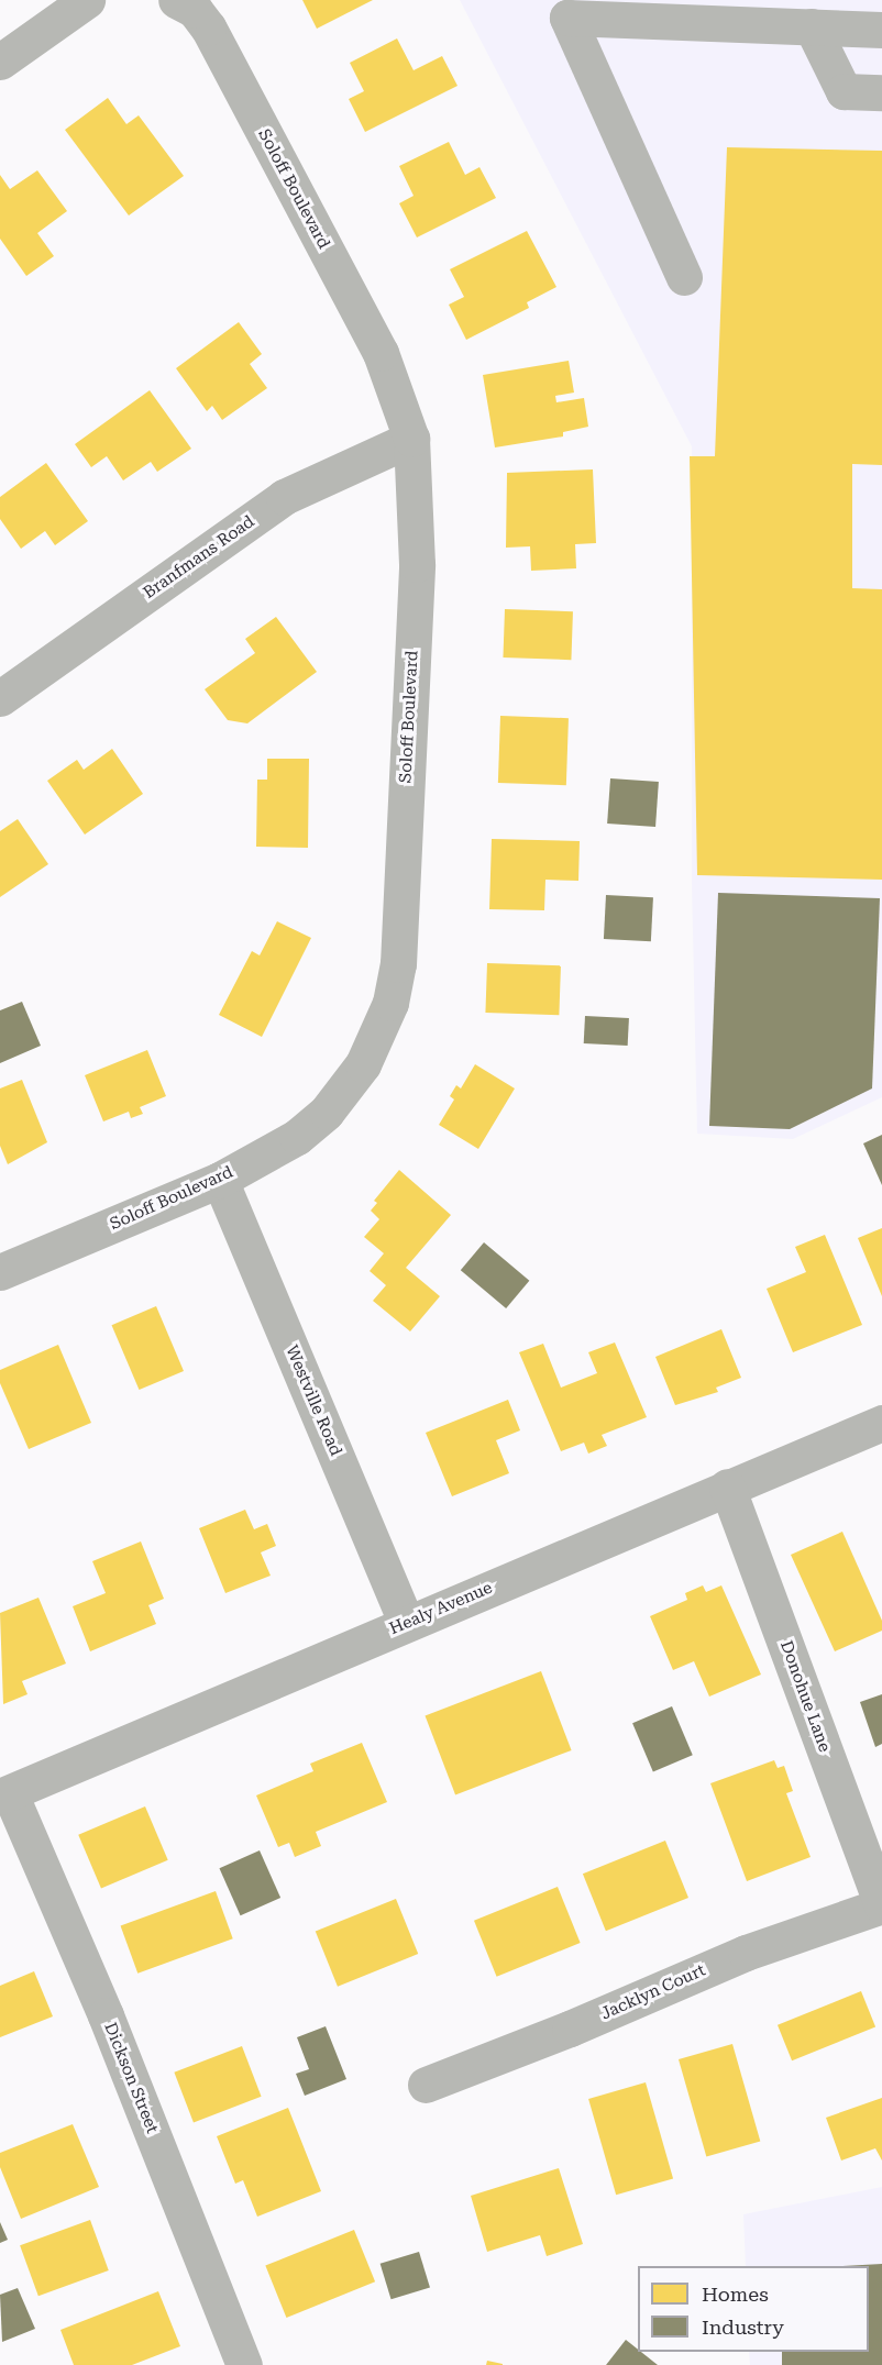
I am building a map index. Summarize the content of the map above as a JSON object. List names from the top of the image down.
{
  "streets": {
    "street": [
      "Soloff Boulevard",
      "Branfmans Road",
      "Westville Road",
      "Healy Avenue",
      "Donohue Lane",
      "Jacklyn Court",
      "Dickson Street"
    ]
  },
  "crossings": [
    ["Soloff Boulevard", "Branfmans Road"],
    ["Soloff Boulevard", "Westville Road"],
    ["Westville Road", "Healy Avenue"],
    ["Healy Avenue", "Donohue Lane"],
    ["Healy Avenue", "Dickson Street"],
    ["Donohue Lane", "Jacklyn Court"]
  ],
  "legend": ["Homes", "Industry"]
}
